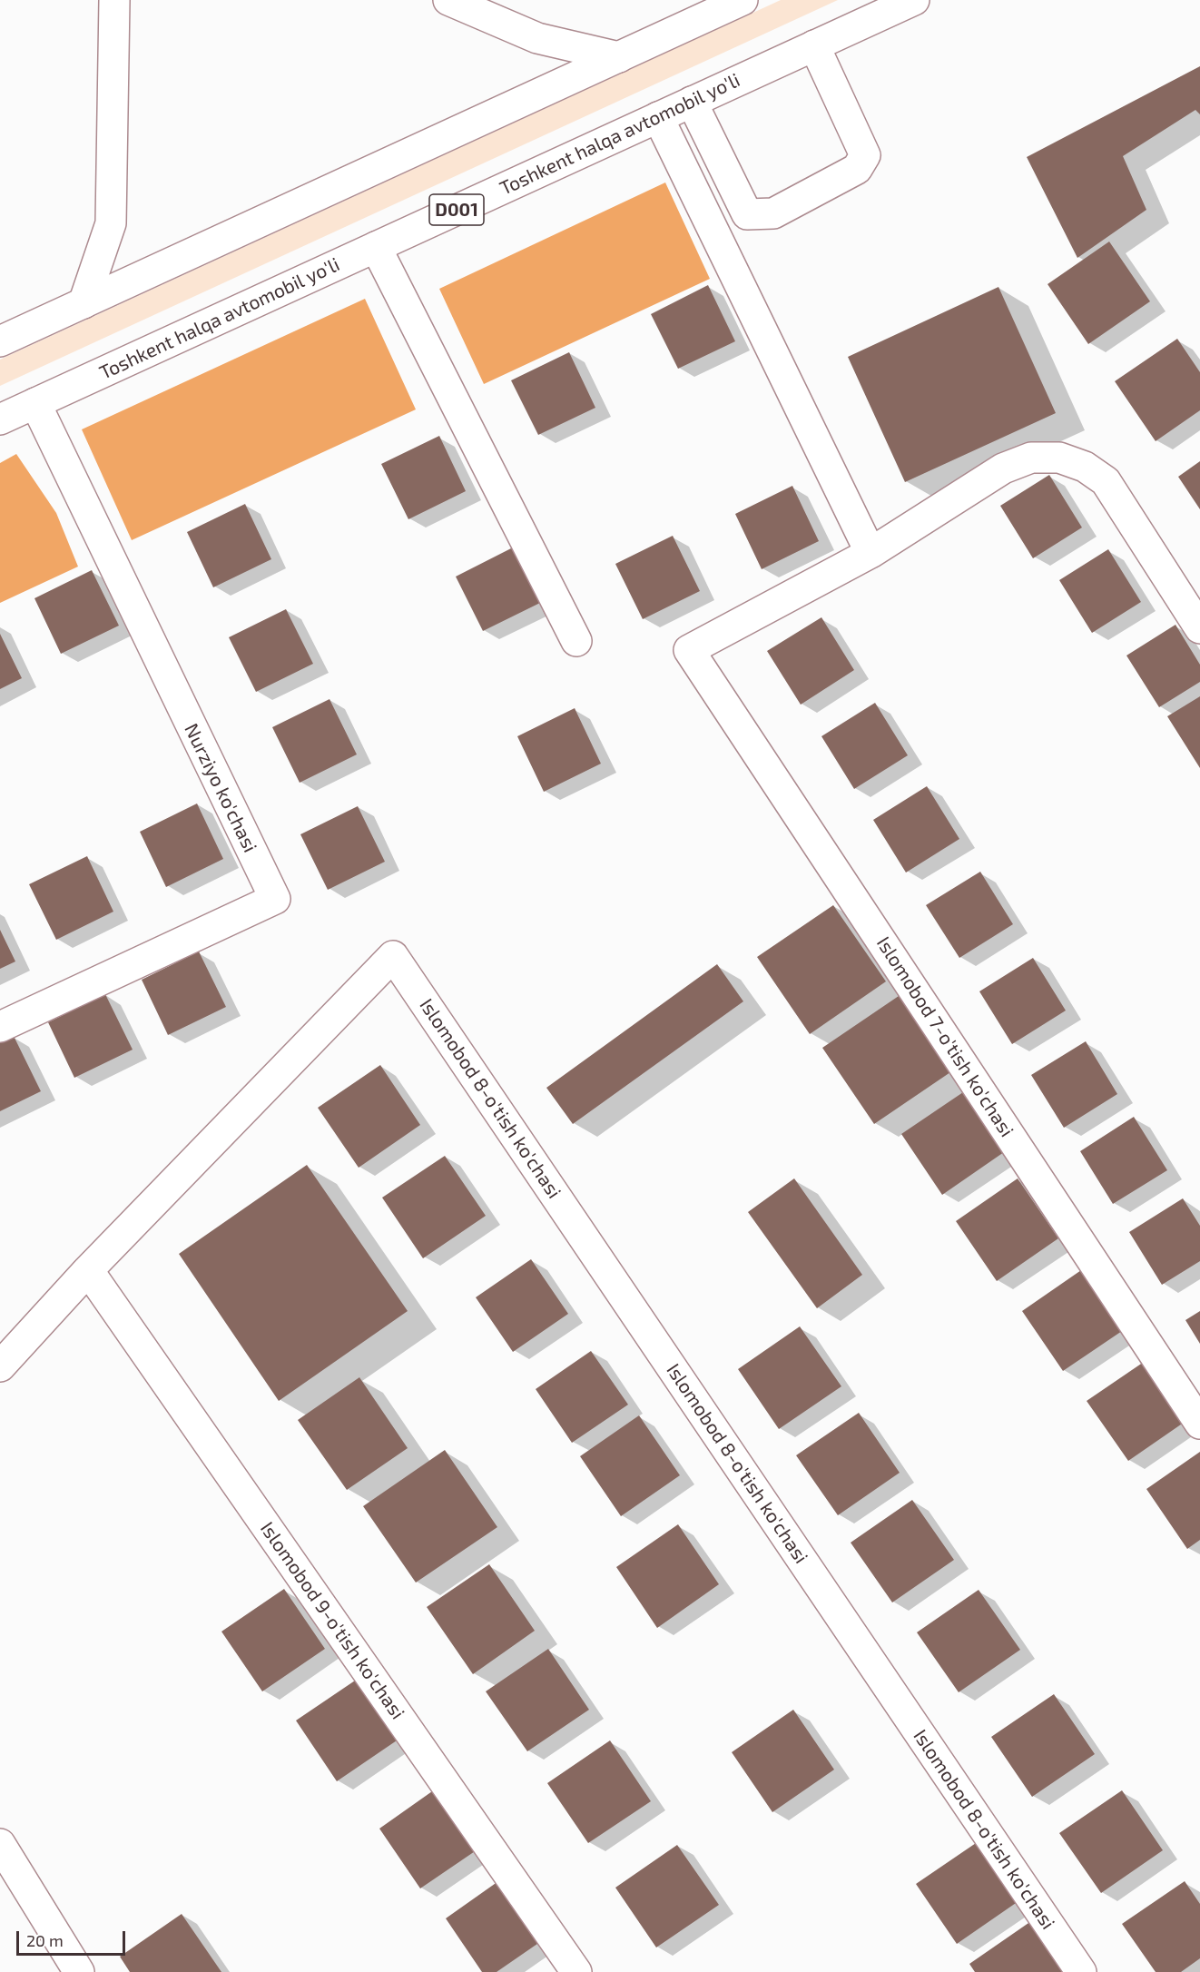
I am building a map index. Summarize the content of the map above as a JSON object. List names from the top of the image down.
{
  "streets": {
    "main road": [
      "Toshkent halqa avtomobil yo'li",
      "D001",
      "Nurziyo ko'chasi",
      "Islomobod 7-o'tish ko'chasi",
      "Islomobod 8-o'tish ko'chasi",
      "Islomobod 9-o'tish ko'chasi"
    ]
  },
  "crossings": [
    ["Toshkent halqa avtomobil yo'li", "Nurziyo ko'chasi"],
    ["Islomobod 8-o'tish ko'chasi", "Islomobod 9-o'tish ko'chasi"]
  ],
  "scale_bar": "20 m"
}
